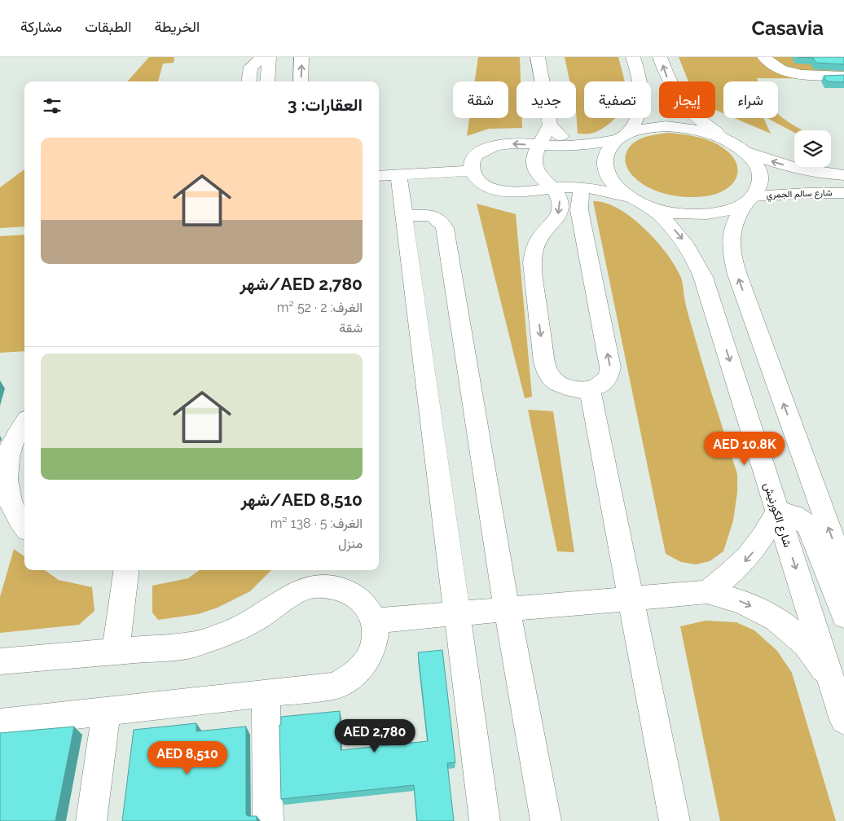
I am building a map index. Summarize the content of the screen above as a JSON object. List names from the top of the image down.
{
  "streets": {
    "main road": ["شارع سالم الجمري", "شارع الكورنيش"]
  },
  "crossings": [
    ["شارع سالم الجمري", "شارع الكورنيش"]
  ],
  "page": {
    "header": "Casavia",
    "nav": ["الخريطة", "الطبقات", "مشاركة"],
    "chip": [
      "شراء",
      "إيجار",
      "تصفية",
      "جديد",
      "شقة"
    ],
    "heading": "العقارات: 3",
    "list": [
      {
        "name": "AED 2,780/شهر",
        "note": "الغرف: 2 · 52 m² · شقة"
      },
      {
        "name": "AED 8,510/شهر",
        "note": "الغرف: 5 · 138 m² · منزل"
      }
    ],
    "price": ["AED 10.8K", "AED 2,780", "AED 8,510"]
  }
}
